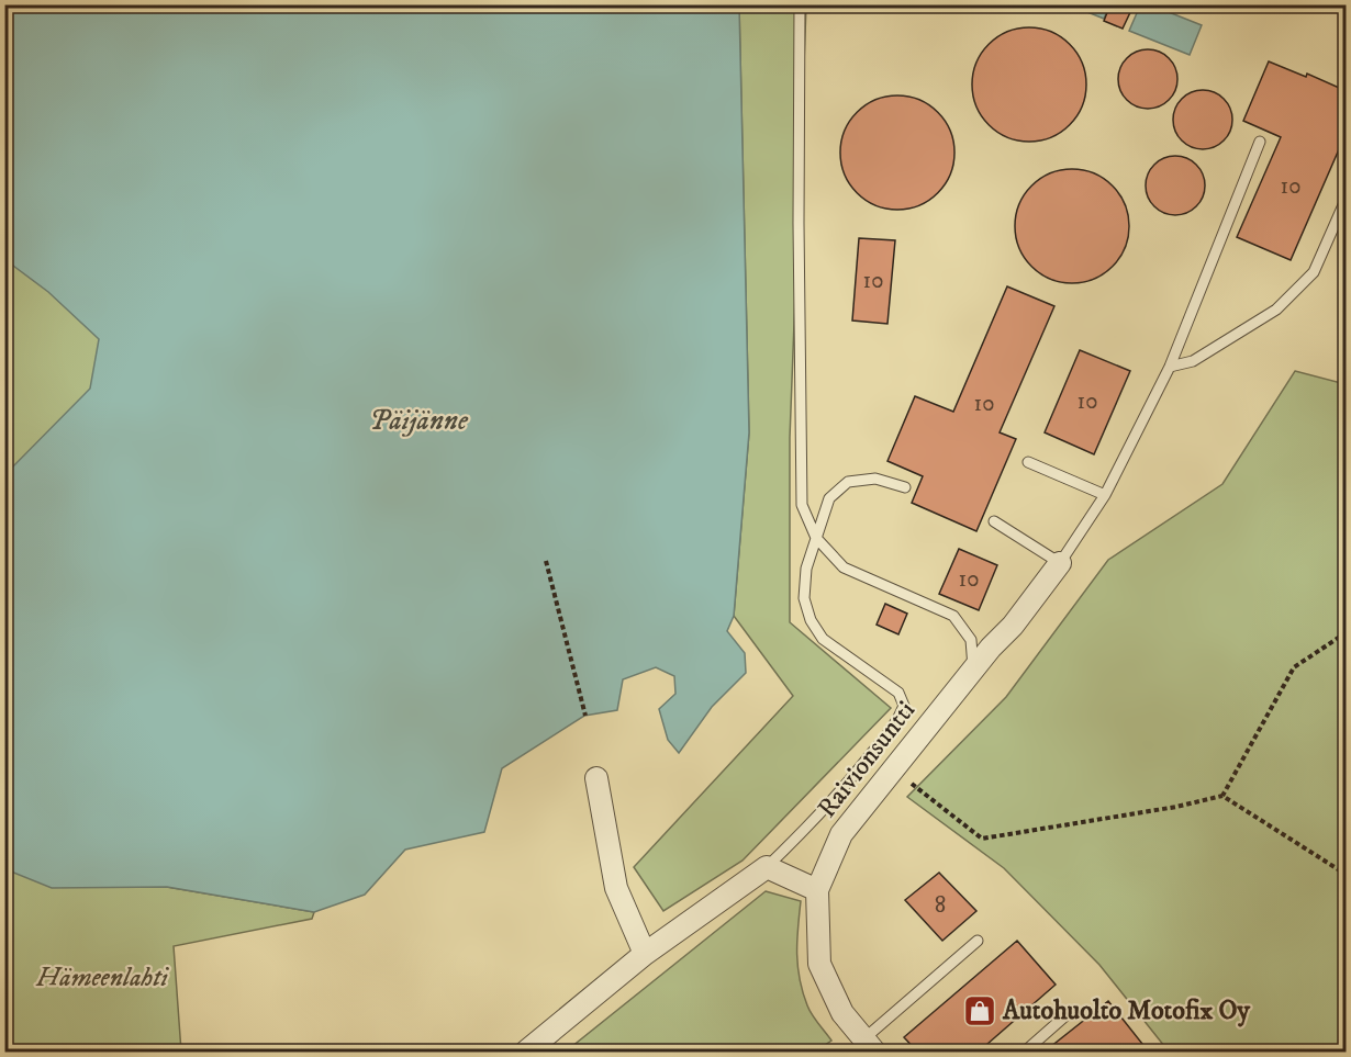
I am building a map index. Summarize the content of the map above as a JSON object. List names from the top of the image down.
{
  "streets": {
    "street": ["Raivionsuntti"]
  },
  "water": ["Päijänne"],
  "parks": ["Hämeenlahti"],
  "places": {
    "shop": ["Autohuolto Motofix Oy"]
  },
  "house_numbers": [
    "10",
    "10",
    "10",
    "10",
    "10",
    "8"
  ]
}
